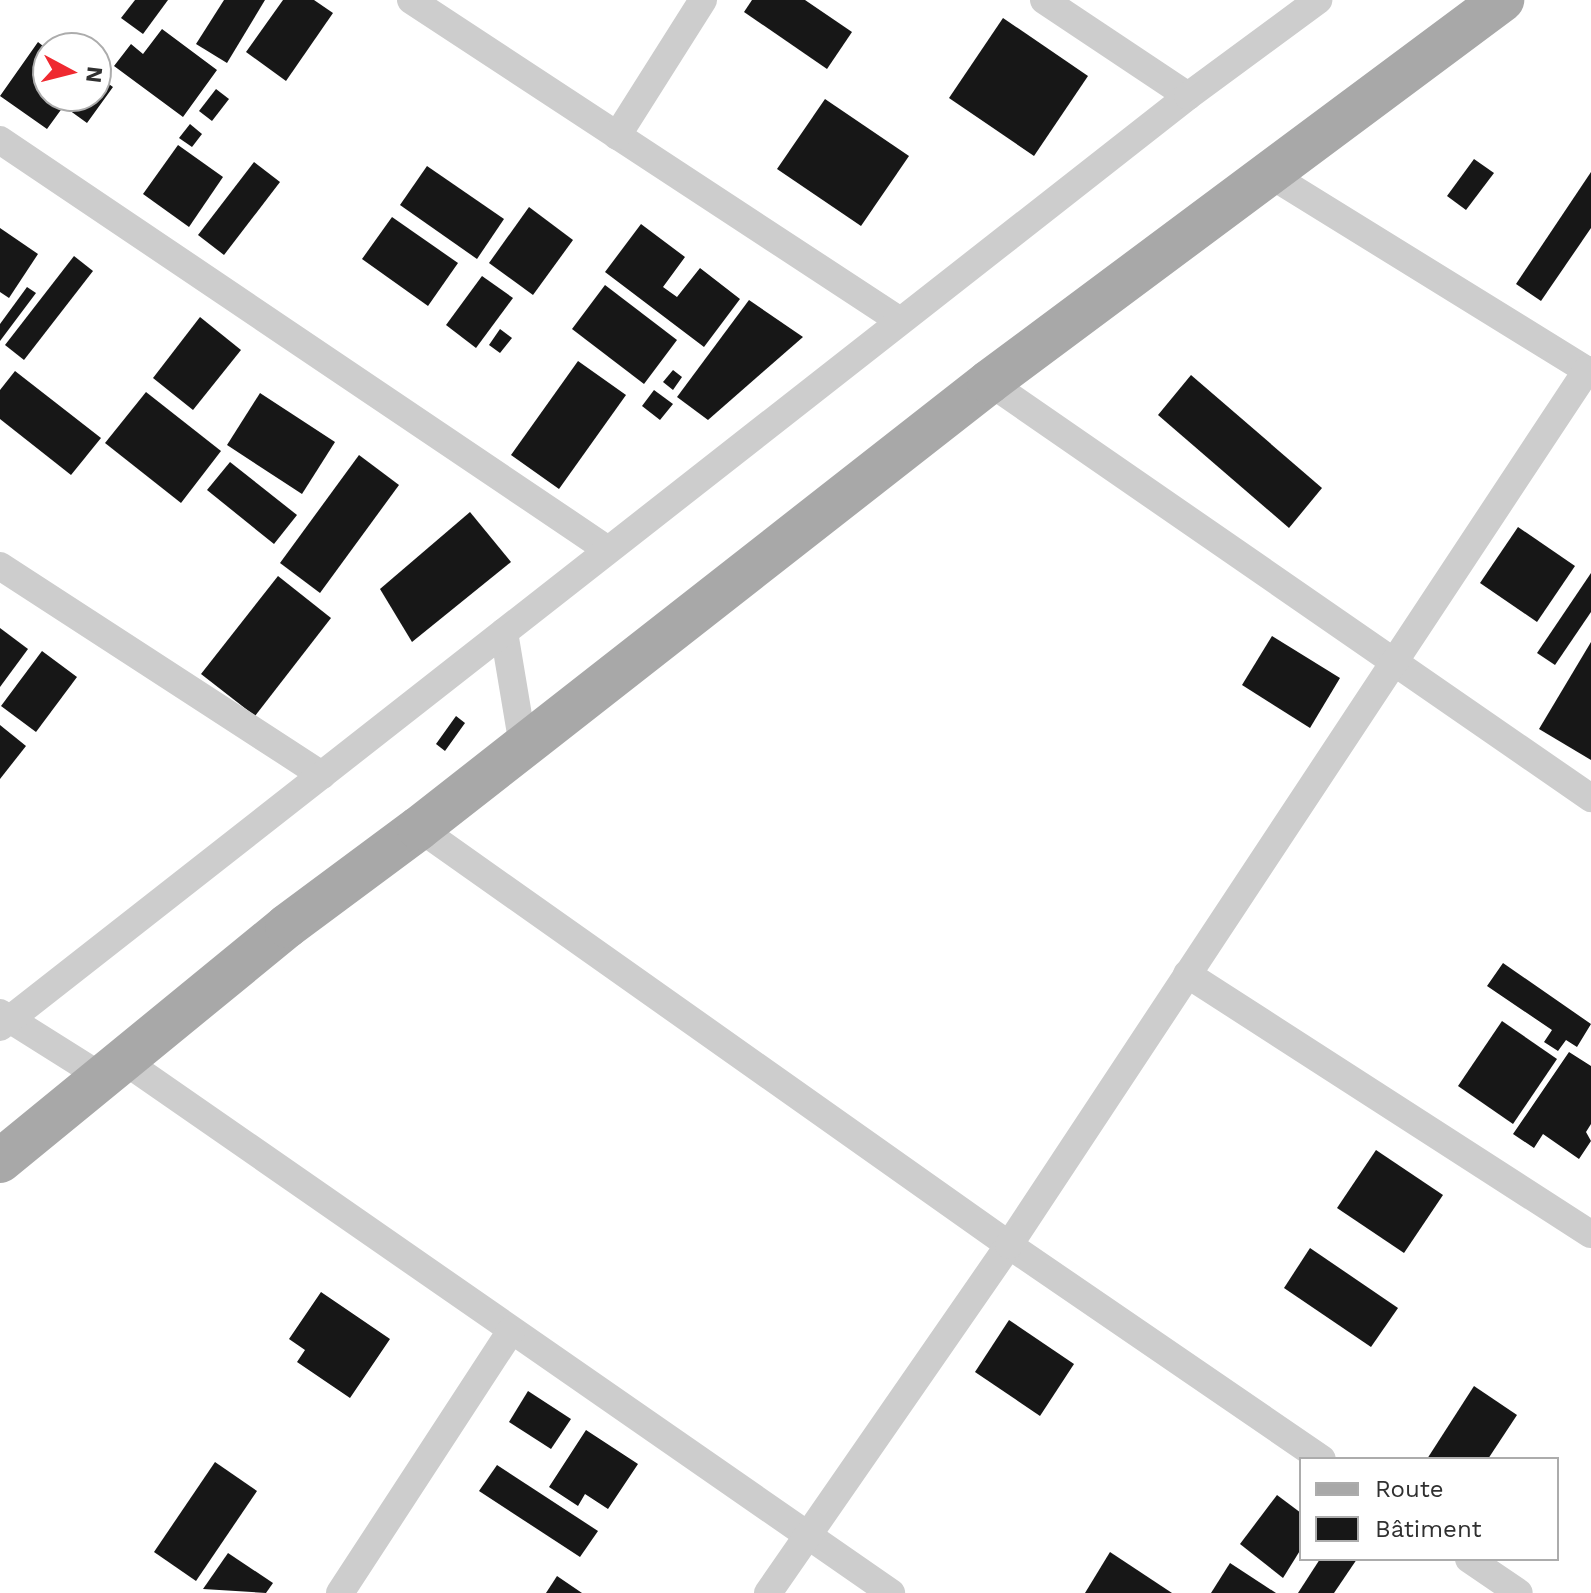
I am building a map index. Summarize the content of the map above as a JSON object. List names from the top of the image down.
{
  "legend": ["Route", "Bâtiment"],
  "north": "right"
}
